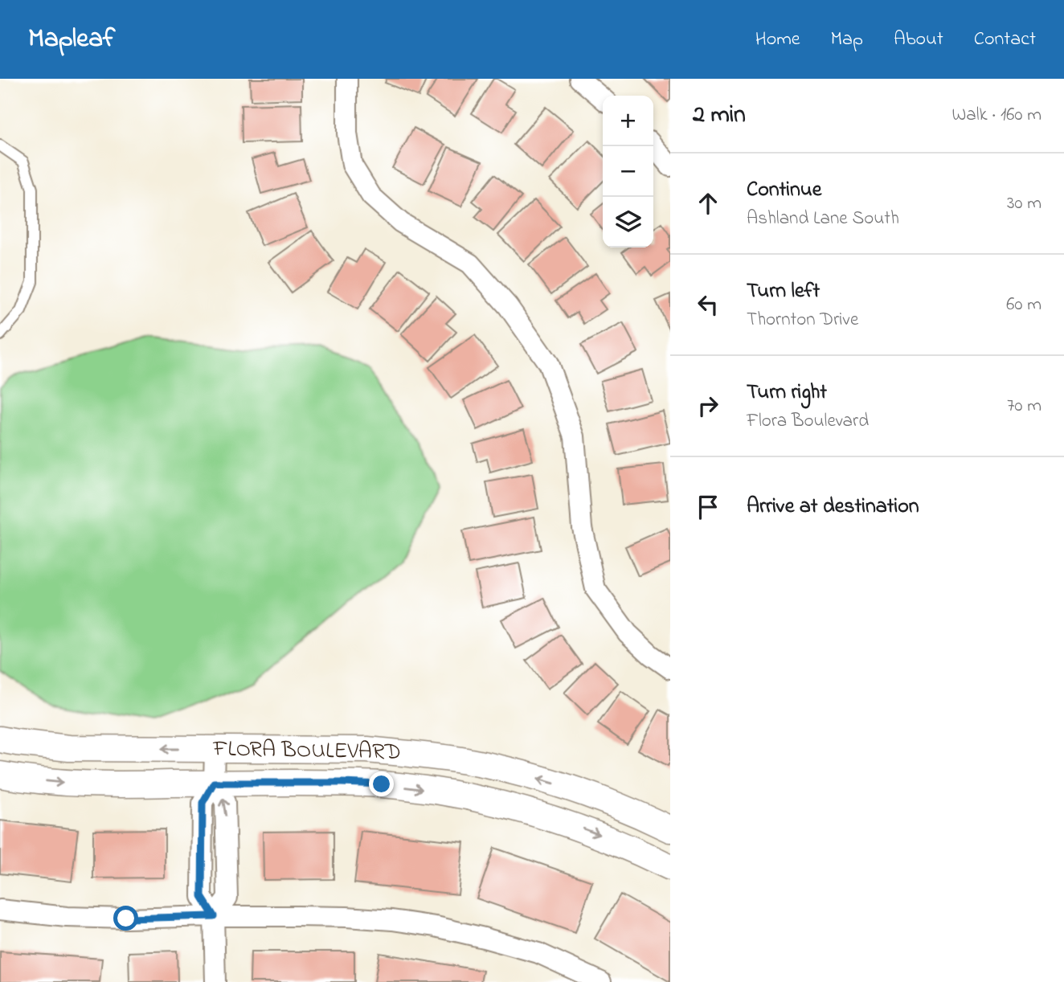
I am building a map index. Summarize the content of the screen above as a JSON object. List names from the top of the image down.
{
  "streets": {
    "street": ["FLORA BOULEVARD"]
  },
  "page": {
    "header": "Mapleaf",
    "nav": [
      "Home",
      "Map",
      "About",
      "Contact"
    ],
    "heading": ["2 min", "Walk · 160 m"],
    "map_buttons": ["+", "−"],
    "list": [
      ["Continue", "Ashland Lane South", "30 m"],
      ["Turn left", "Thornton Drive", "60 m"],
      ["Turn right", "Flora Boulevard", "70 m"],
      "Arrive at destination"
    ]
  }
}
